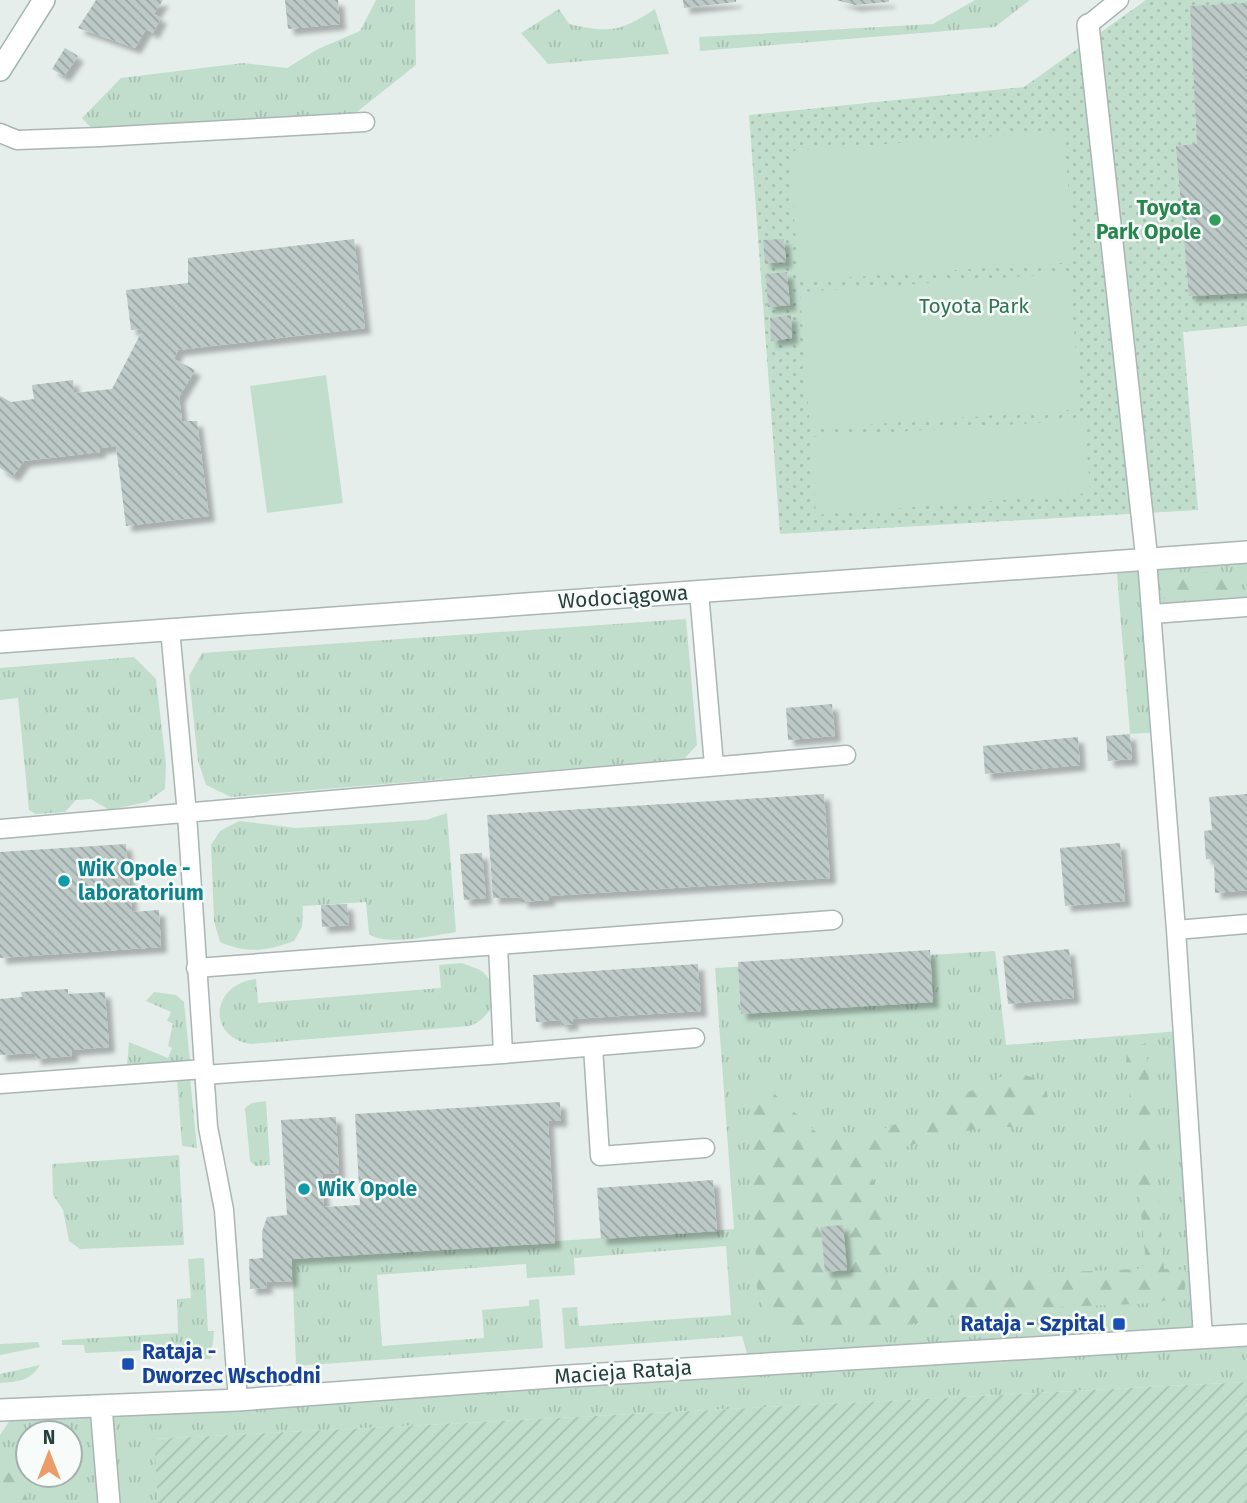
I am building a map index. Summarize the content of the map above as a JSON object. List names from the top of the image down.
{
  "streets": {
    "street": ["Wodociągowa", "Macieja Rataja"]
  },
  "parks": ["Toyota Park"],
  "places": {
    "other": ["Toyota Park Opole", "WiK Opole - laboratorium", "WiK Opole"],
    "transit": ["Rataja - Szpital", "Rataja - Dworzec Wschodni"]
  },
  "north": "top"
}
